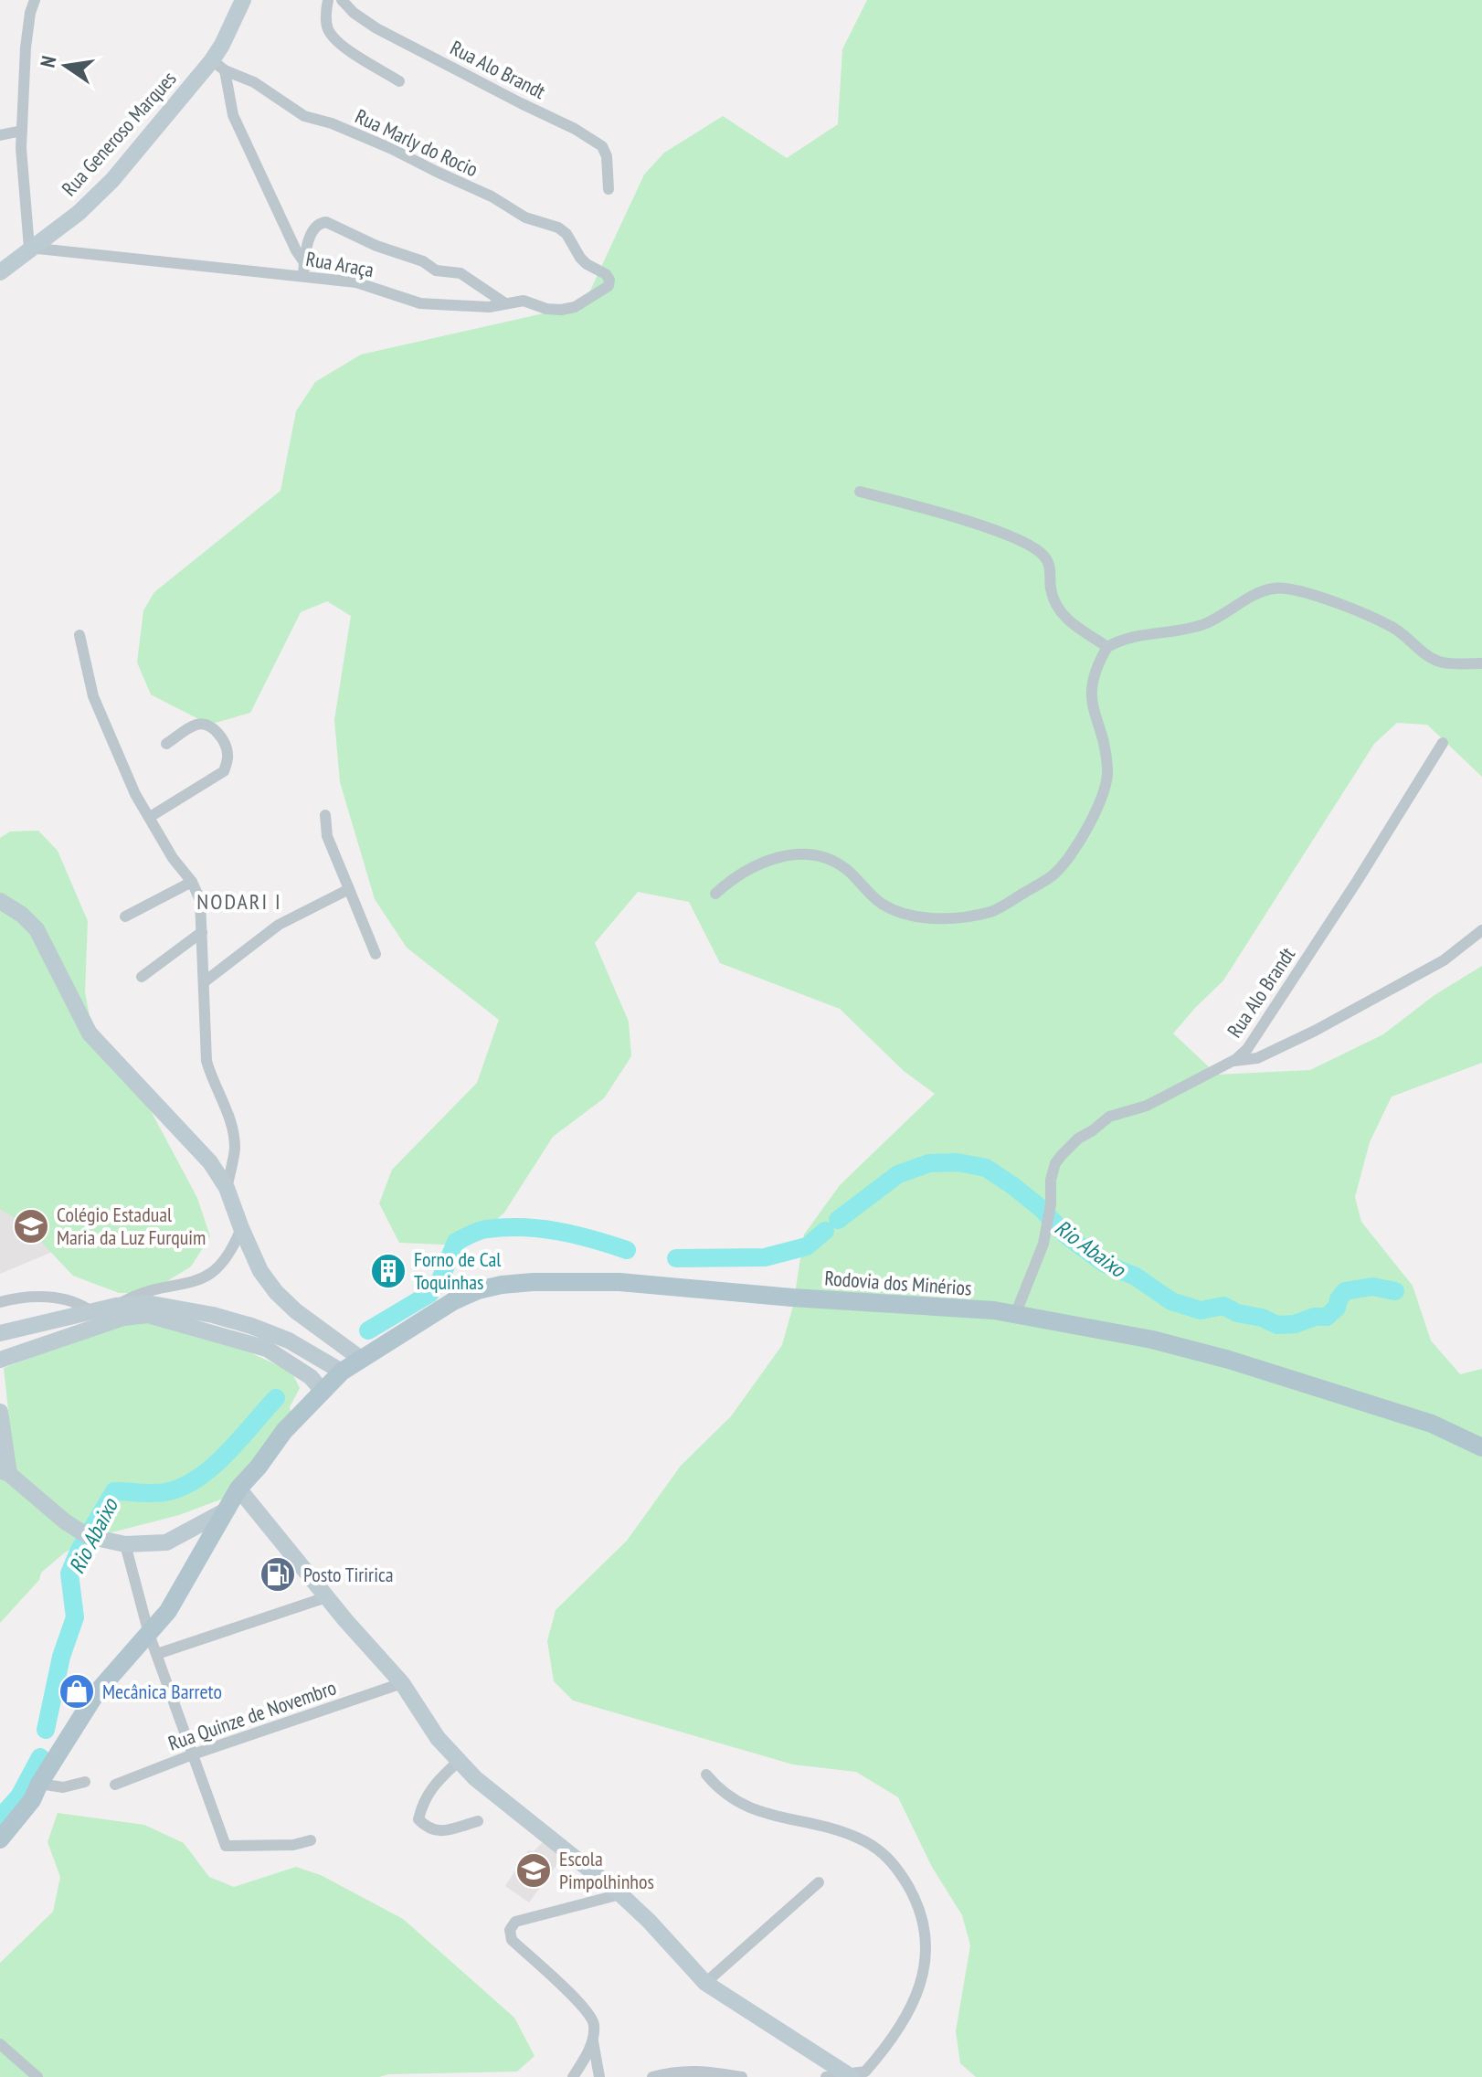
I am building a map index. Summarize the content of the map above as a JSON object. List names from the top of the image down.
{
  "streets": {
    "main road": ["Rodovia dos Minérios"],
    "street": [
      "Rua Alo Brandt",
      "Rua Generoso Marques",
      "Rua Marly do Rocio",
      "Rua Araça",
      "Rua Quinze de Novembro"
    ]
  },
  "crossings": [
    ["Rua Alo Brandt", "Rodovia dos Minérios"],
    ["Rua Generoso Marques", "Rua Marly do Rocio"],
    ["Rua Generoso Marques", "Rua Araça"],
    ["Rua Marly do Rocio", "Rua Araça"]
  ],
  "districts": ["NODARI I"],
  "water": ["Rio Abaixo"],
  "places": {
    "school or university": ["Colégio Estadual Maria da Luz Furquim", "Escola Pimpolhinhos"],
    "building": ["Forno de Cal Toquinhas"],
    "fuel station": ["Posto Tiririca"],
    "shop": ["Mecânica Barreto"]
  },
  "north": "left"
}
